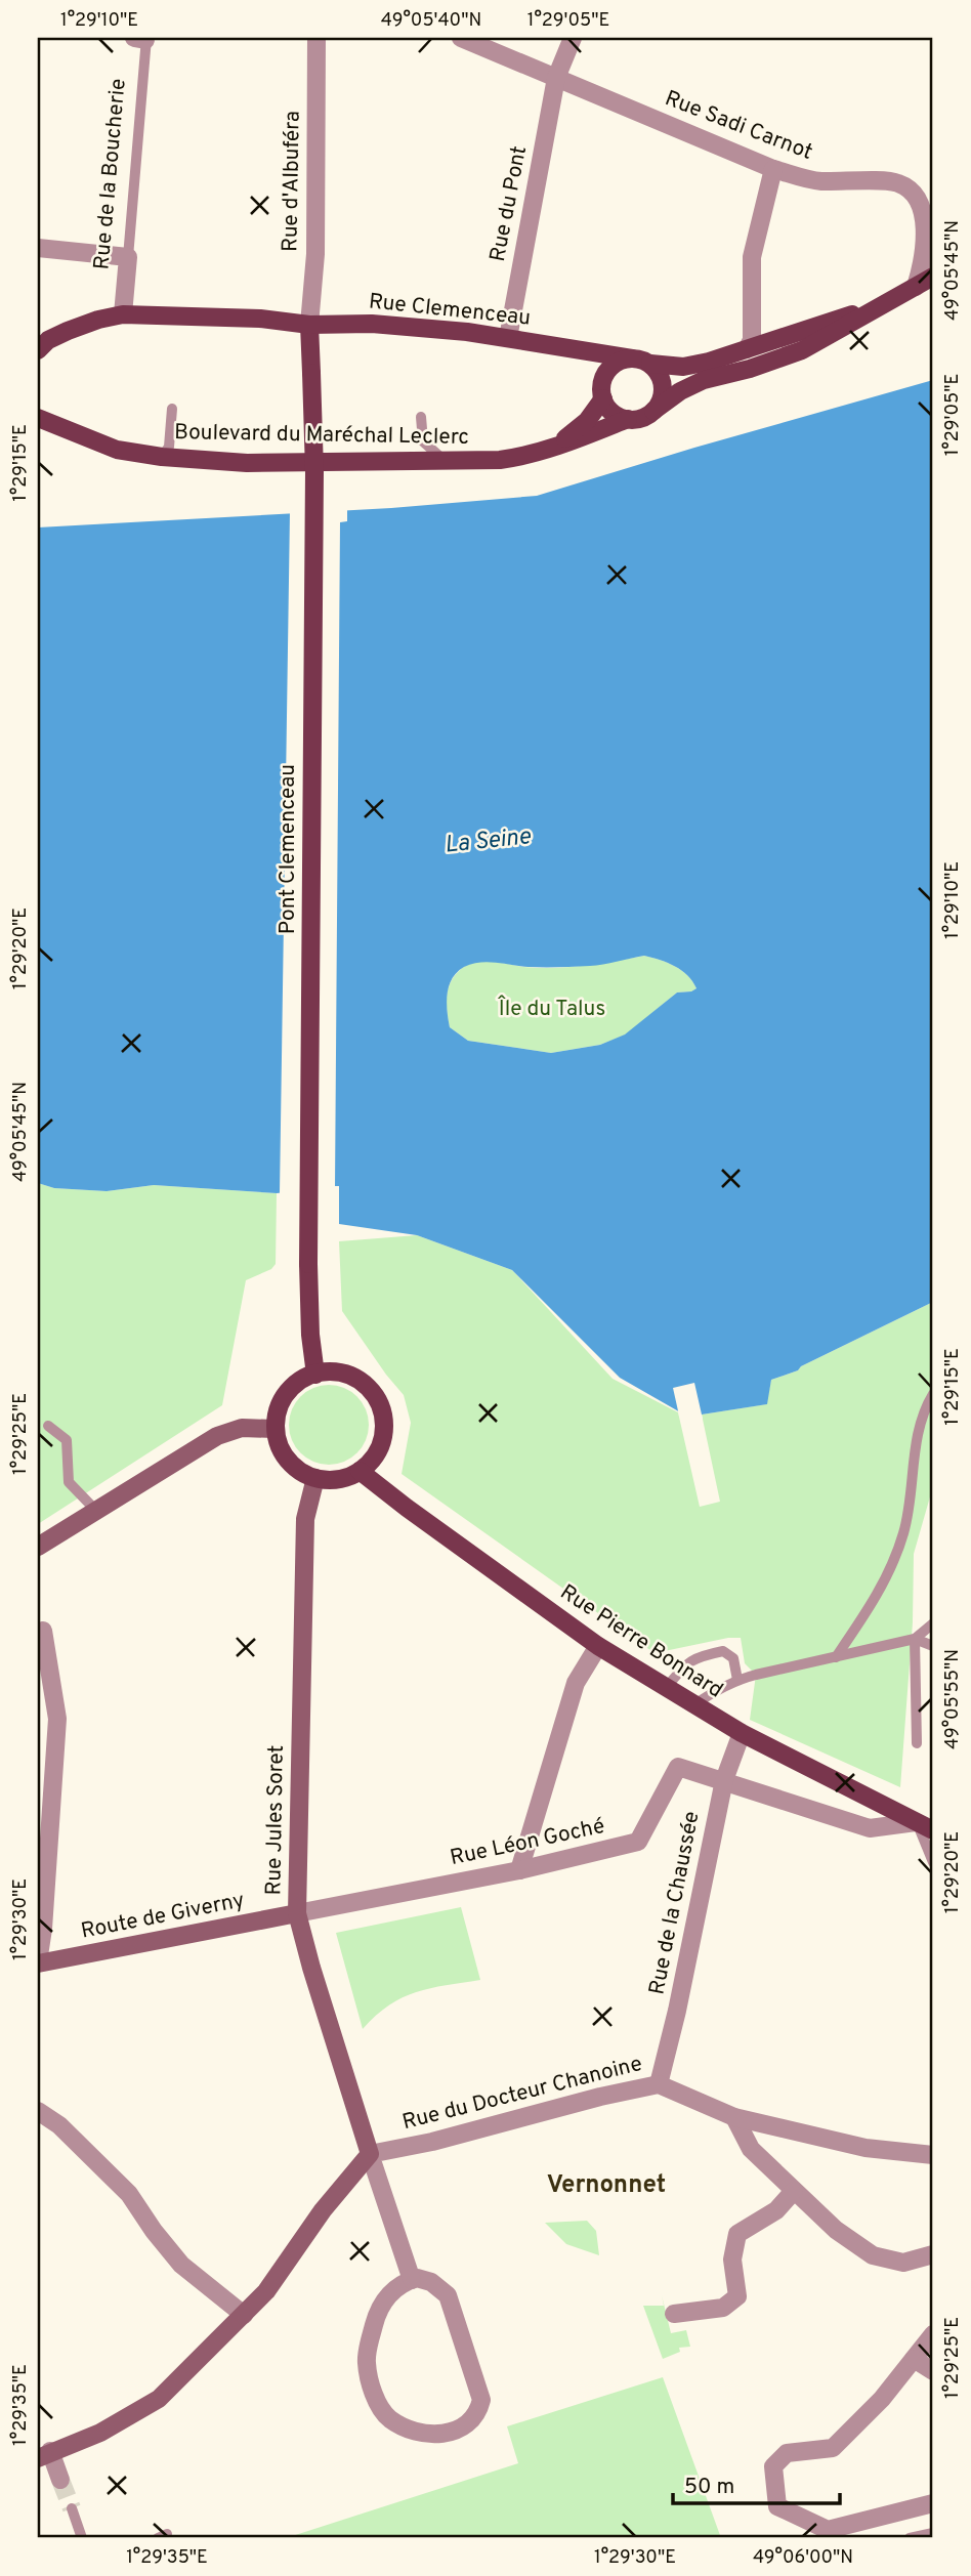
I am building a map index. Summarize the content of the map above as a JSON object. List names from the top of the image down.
{
  "streets": {
    "main road": [
      "Rue Clemenceau",
      "Boulevard du Maréchal Leclerc",
      "Pont Clemenceau",
      "Rue Pierre Bonnard",
      "Rue Jules Soret",
      "Route de Giverny"
    ],
    "street": [
      "Rue Sadi Carnot",
      "Rue de la Boucherie",
      "Rue d'Albuféra",
      "Rue du Pont",
      "Rue Léon Goché",
      "Rue de la Chaussée",
      "Rue du Docteur Chanoine"
    ]
  },
  "crossings": [
    ["Rue Sadi Carnot", "Rue du Pont"],
    ["Rue de la Boucherie", "Rue Clemenceau"],
    ["Rue d'Albuféra", "Rue Clemenceau"],
    ["Rue d'Albuféra", "Pont Clemenceau"],
    ["Rue du Pont", "Rue Clemenceau"],
    ["Rue Clemenceau", "Boulevard du Maréchal Leclerc"],
    ["Rue Clemenceau", "Pont Clemenceau"],
    ["Pont Clemenceau", "Rue Pierre Bonnard"],
    ["Pont Clemenceau", "Rue Jules Soret"],
    ["Rue Pierre Bonnard", "Rue Jules Soret"],
    ["Rue Pierre Bonnard", "Rue de la Chaussée"],
    ["Rue Jules Soret", "Rue Léon Goché"],
    ["Rue Jules Soret", "Route de Giverny"],
    ["Rue Jules Soret", "Rue du Docteur Chanoine"],
    ["Rue Léon Goché", "Rue de la Chaussée"],
    ["Rue Léon Goché", "Route de Giverny"],
    ["Rue de la Chaussée", "Rue du Docteur Chanoine"]
  ],
  "districts": ["Vernonnet"],
  "water": ["La Seine"],
  "parks": ["Île du Talus"],
  "scale_bar": "50 m",
  "coordinates": [
    "1°29'10\"E",
    "49°05'40\"N",
    "1°29'05\"E",
    "49°05'45\"N",
    "1°29'15\"E",
    "1°29'20\"E",
    "1°29'25\"E",
    "49°05'55\"N",
    "1°29'30\"E",
    "1°29'35\"E",
    "49°06'00\"N"
  ]
}
